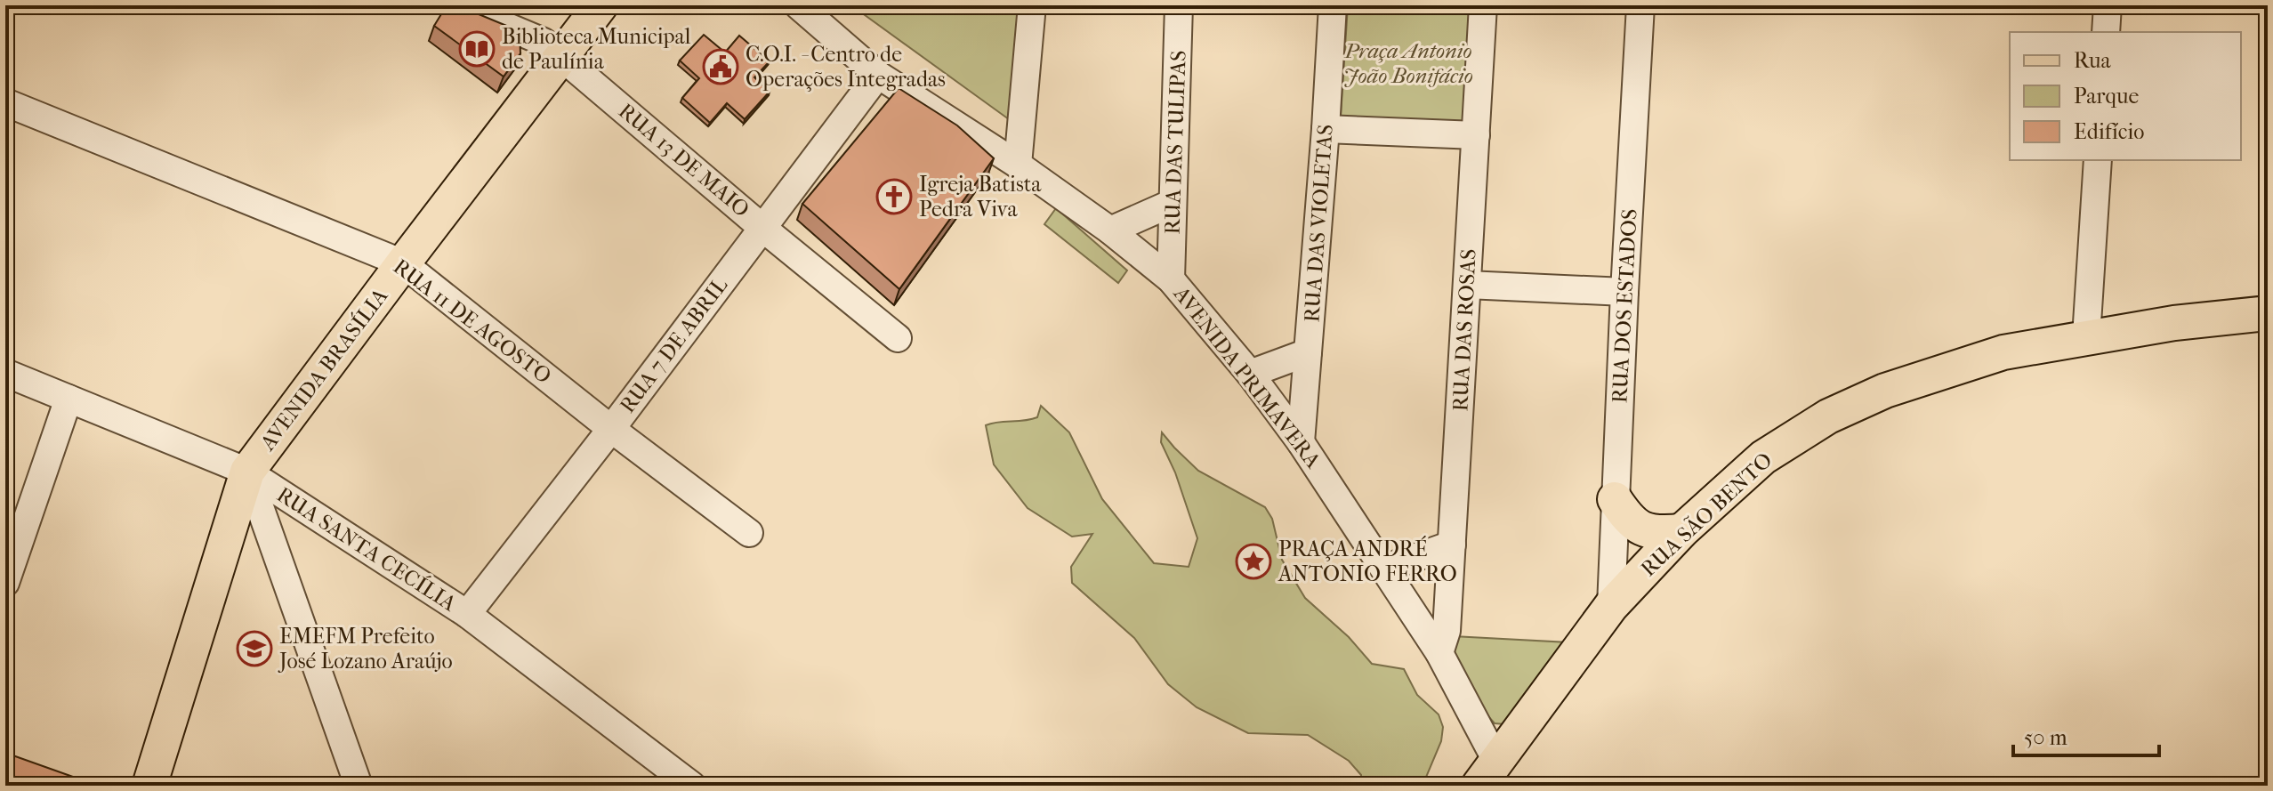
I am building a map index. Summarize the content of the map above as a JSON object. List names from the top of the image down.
{
  "streets": {
    "main road": ["AVENIDA BRASÍLIA", "RUA SÃO BENTO"],
    "street": [
      "RUA DAS TULIPAS",
      "RUA 13 DE MAIO",
      "RUA DAS VIOLETAS",
      "RUA DOS ESTADOS",
      "RUA 11 DE AGOSTO",
      "RUA DAS ROSAS",
      "RUA 7 DE ABRIL",
      "AVENIDA PRIMAVERA",
      "RUA SANTA CECÍLIA"
    ]
  },
  "crossings": [
    ["RUA DAS TULIPAS", "AVENIDA PRIMAVERA"],
    ["RUA 13 DE MAIO", "RUA 7 DE ABRIL"],
    ["RUA 13 DE MAIO", "AVENIDA BRASÍLIA"],
    ["RUA DAS VIOLETAS", "AVENIDA PRIMAVERA"],
    ["RUA DOS ESTADOS", "RUA SÃO BENTO"],
    ["RUA 11 DE AGOSTO", "RUA 7 DE ABRIL"],
    ["RUA 11 DE AGOSTO", "AVENIDA BRASÍLIA"],
    ["RUA DAS ROSAS", "AVENIDA PRIMAVERA"],
    ["RUA 7 DE ABRIL", "AVENIDA PRIMAVERA"],
    ["RUA 7 DE ABRIL", "RUA SANTA CECÍLIA"],
    ["AVENIDA BRASÍLIA", "RUA SANTA CECÍLIA"],
    ["AVENIDA PRIMAVERA", "RUA SÃO BENTO"]
  ],
  "parks": ["Praça Antonio João Bonifácio"],
  "places": {
    "library": ["Biblioteca Municipal de Paulínia"],
    "public building": ["C.O.I. - Centro de Operações Integradas"],
    "church": ["Igreja Batista Pedra Viva"],
    "place": ["PRAÇA ANDRÉ ANTONIO FERRO"],
    "school or university": ["EMEFM Prefeito José Lozano Araújo"]
  },
  "legend": ["Rua", "Parque", "Edifício"],
  "scale_bar": "50 m"
}
